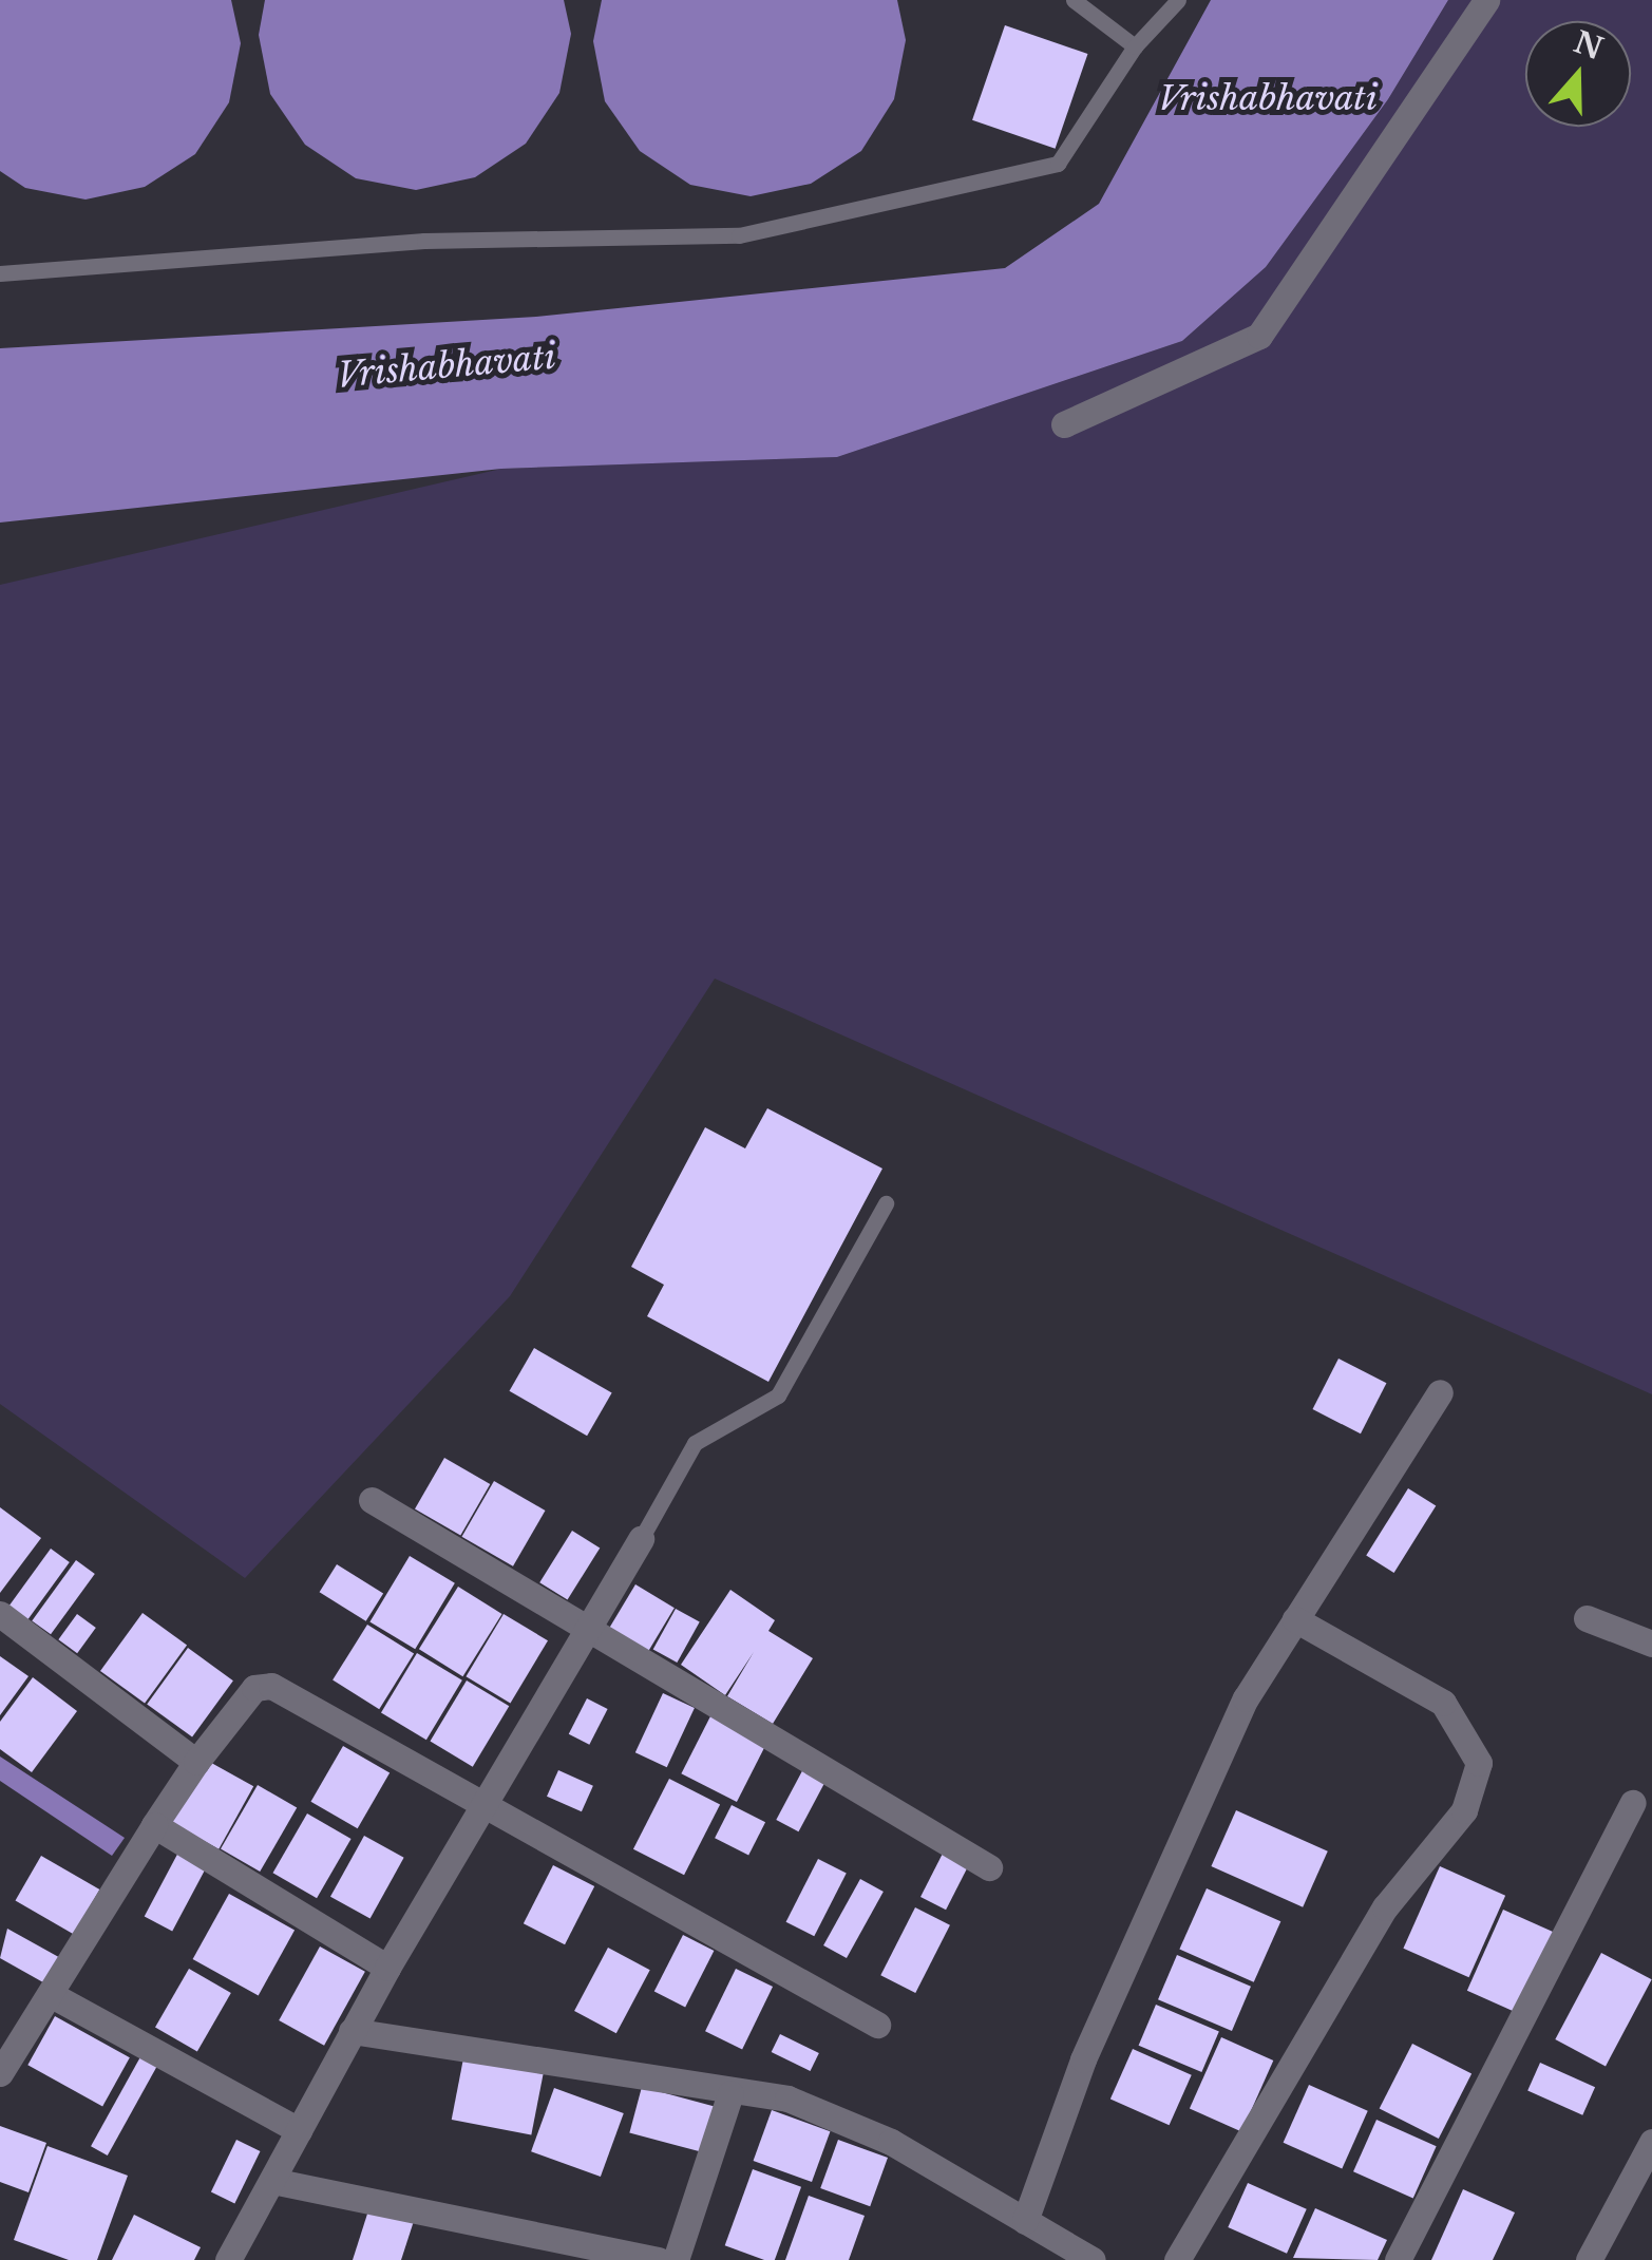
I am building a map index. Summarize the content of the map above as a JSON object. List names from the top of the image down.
{
  "water": ["Vrishabhavati"],
  "north": "top"
}
